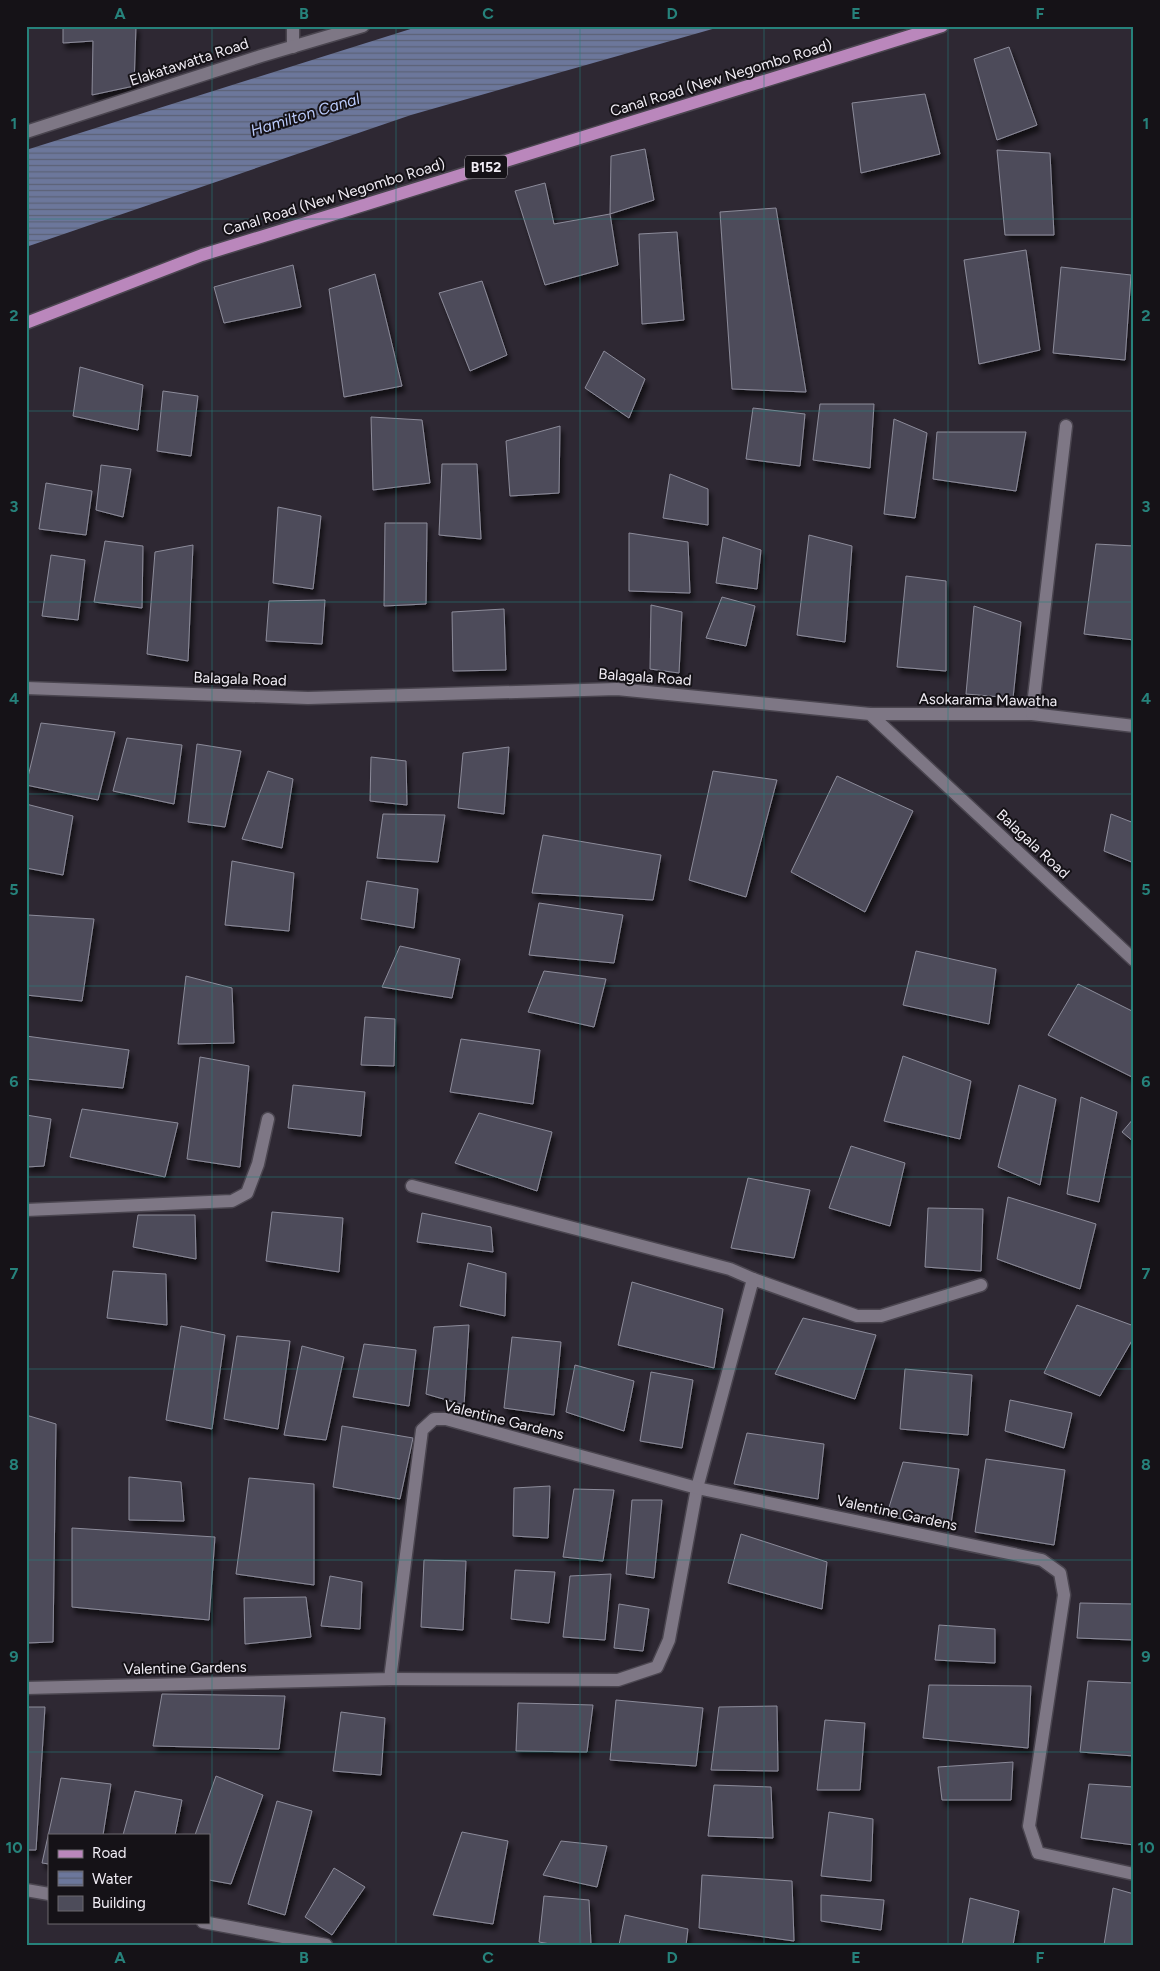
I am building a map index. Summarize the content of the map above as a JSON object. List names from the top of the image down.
{
  "streets": {
    "main road": ["Canal Road (New Negombo Road)", "B152"],
    "street": [
      "Elakatawatta Road",
      "Balagala Road",
      "Asokarama Mawatha",
      "Valentine Gardens"
    ]
  },
  "crossings": [
    ["Balagala Road", "Asokarama Mawatha"]
  ],
  "water": ["Hamilton Canal"],
  "legend": ["Road", "Water", "Building"],
  "grid": {
    "columns": [
      "A",
      "B",
      "C",
      "D",
      "E",
      "F"
    ],
    "rows": [
      "1",
      "2",
      "3",
      "4",
      "5",
      "6",
      "7",
      "8",
      "9",
      "10"
    ]
  }
}
